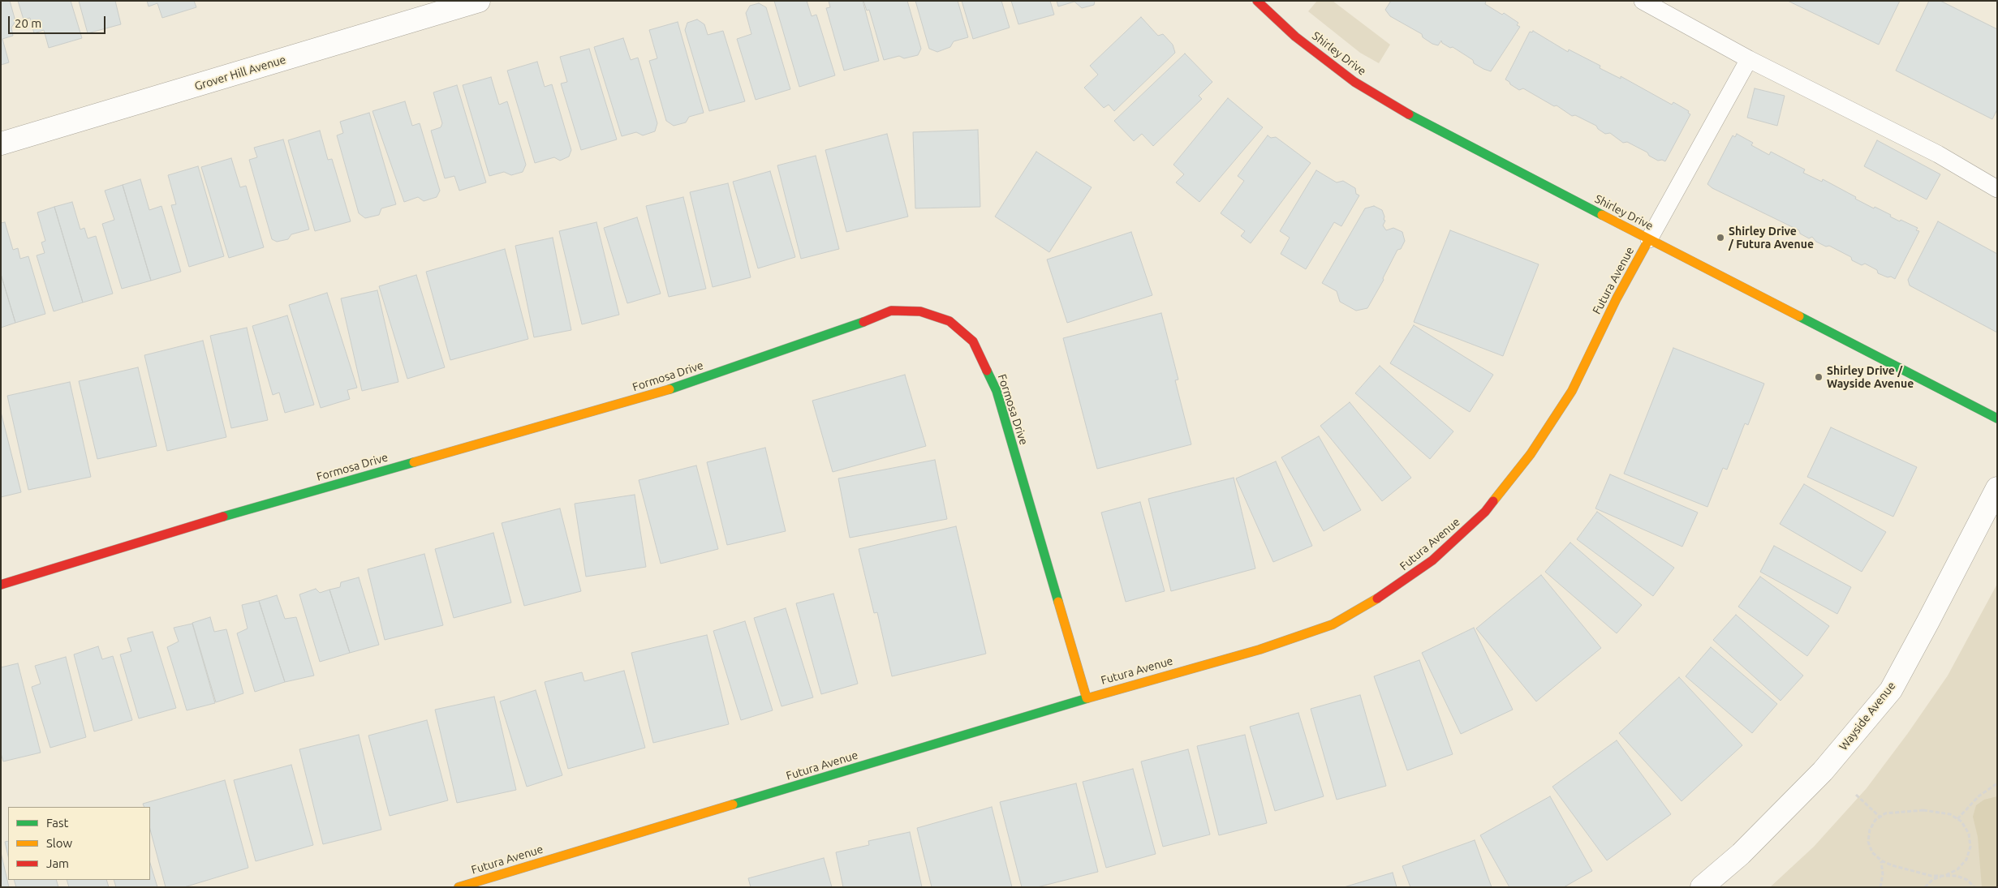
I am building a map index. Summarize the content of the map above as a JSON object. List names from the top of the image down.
{
  "streets": {
    "street": [
      "Shirley Drive",
      "Grover Hill Avenue",
      "Futura Avenue",
      "Formosa Drive",
      "Wayside Avenue"
    ]
  },
  "crossings": [
    ["Shirley Drive", "Futura Avenue"],
    ["Futura Avenue", "Formosa Drive"]
  ],
  "places": ["Shirley Drive / Futura Avenue", "Shirley Drive / Wayside Avenue"],
  "legend": ["Fast", "Slow", "Jam"],
  "scale_bar": "20 m"
}
